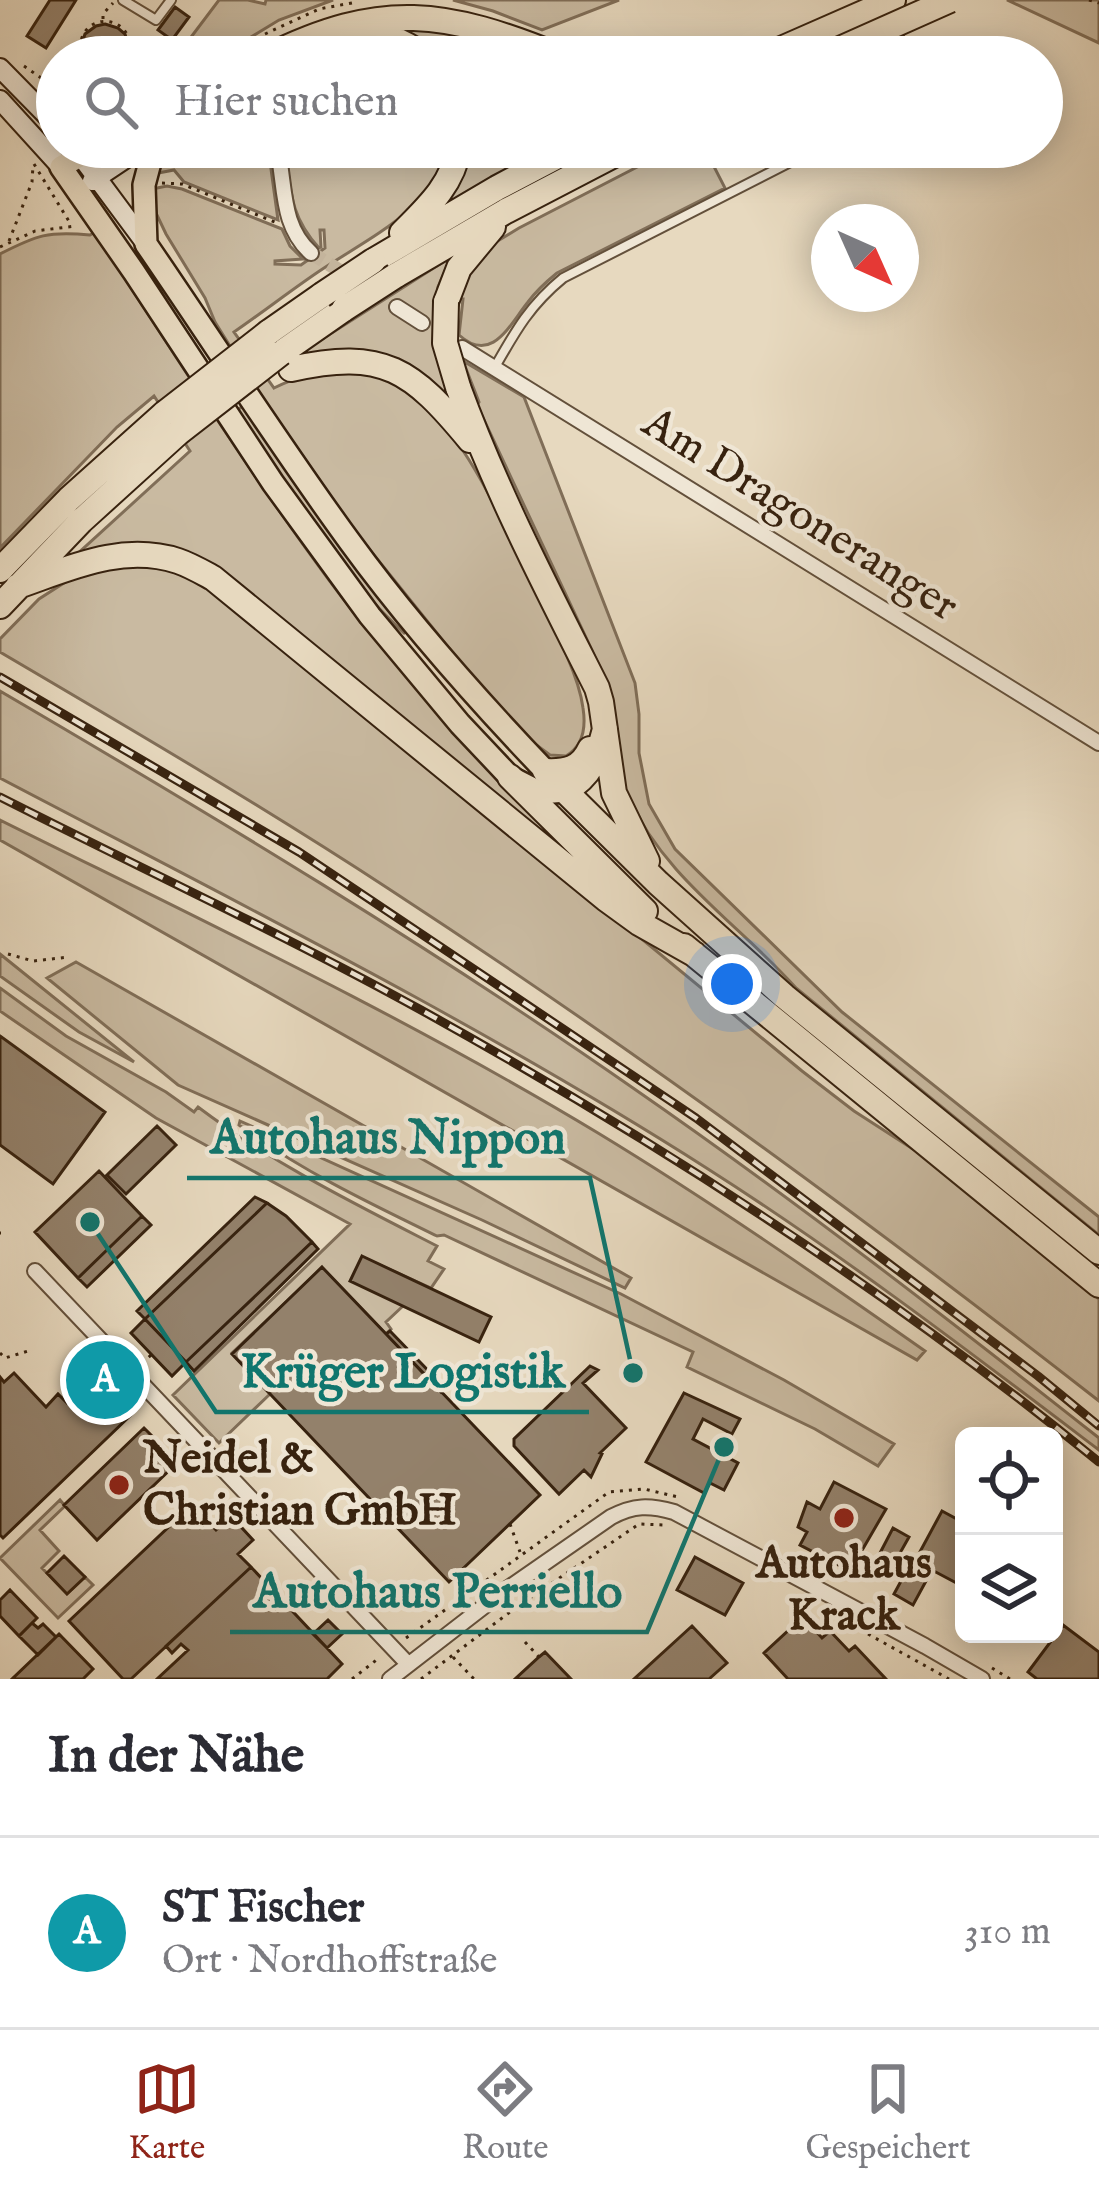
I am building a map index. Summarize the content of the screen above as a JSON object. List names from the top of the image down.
{
  "streets": {
    "street": ["Am Dragoneranger"]
  },
  "places": [
    "Krüger Logistik",
    "Autohaus Nippon",
    "Autohaus Perriello",
    "Neidel & Christian GmbH",
    "Autohaus Krack"
  ],
  "north": "bottom right",
  "page": {
    "search": "Hier suchen",
    "pins": "A",
    "heading": "In der Nähe",
    "list": [
      {
        "mark": "A",
        "name": "ST Fischer",
        "note": "Ort · Nordhoffstraße",
        "value": "310 m"
      }
    ],
    "nav": ["Karte", "Route", "Gespeichert"]
  }
}
